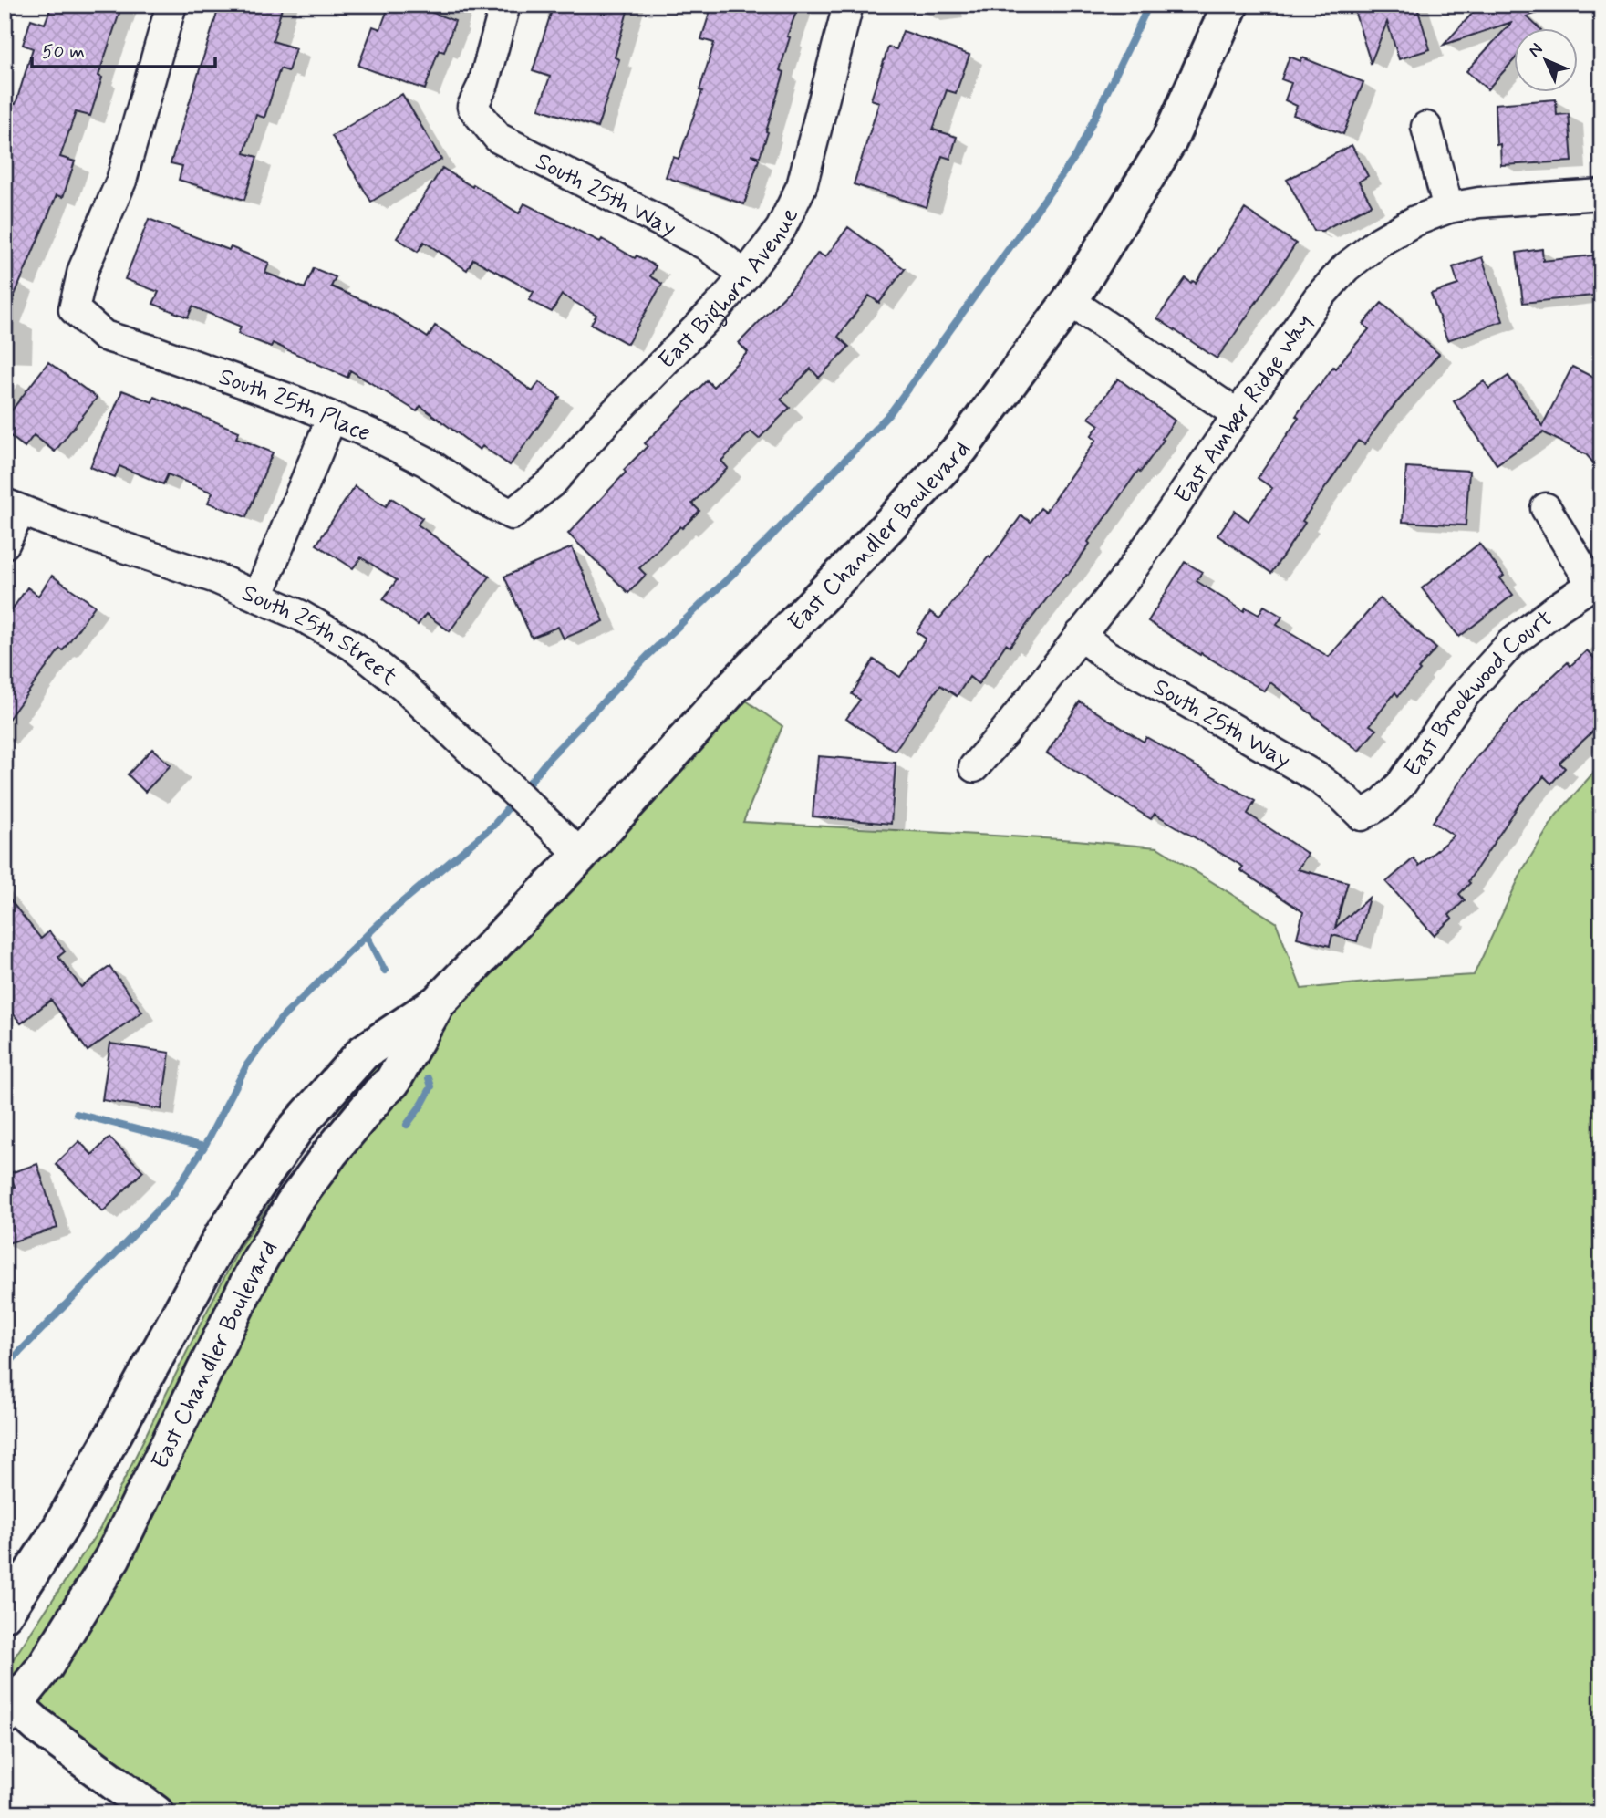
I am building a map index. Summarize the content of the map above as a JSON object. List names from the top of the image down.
{
  "streets": {
    "main road": ["East Chandler Boulevard"],
    "street": [
      "South 25th Way",
      "East Bighorn Avenue",
      "South 25th Place",
      "East Amber Ridge Way",
      "South 25th Street",
      "East Brookwood Court"
    ]
  },
  "crossings": [
    ["South 25th Way", "East Bighorn Avenue"],
    ["South 25th Way", "East Amber Ridge Way"],
    ["South 25th Way", "East Brookwood Court"],
    ["East Bighorn Avenue", "South 25th Place"],
    ["East Chandler Boulevard", "South 25th Street"]
  ],
  "scale_bar": "50 m",
  "north": "top left"
}
